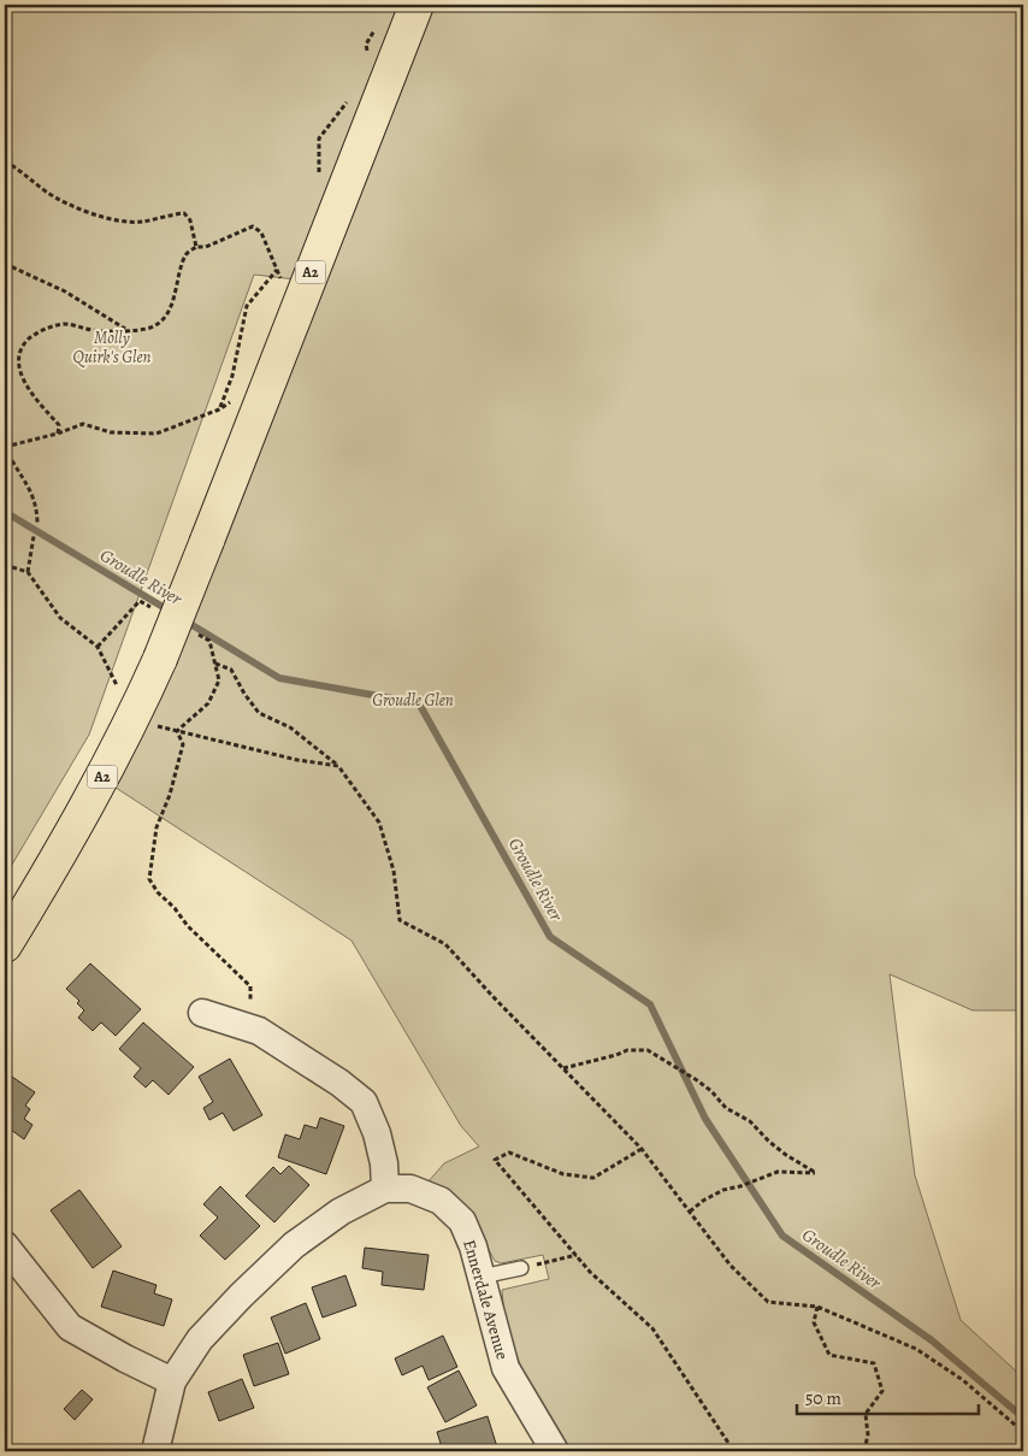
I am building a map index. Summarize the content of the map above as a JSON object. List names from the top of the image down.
{
  "streets": {
    "highway": ["A2"],
    "street": ["Ennerdale Avenue"]
  },
  "water": ["Groudle River"],
  "parks": ["Molly Quirk's Glen", "Groudle Glen"],
  "scale_bar": "50 m"
}
